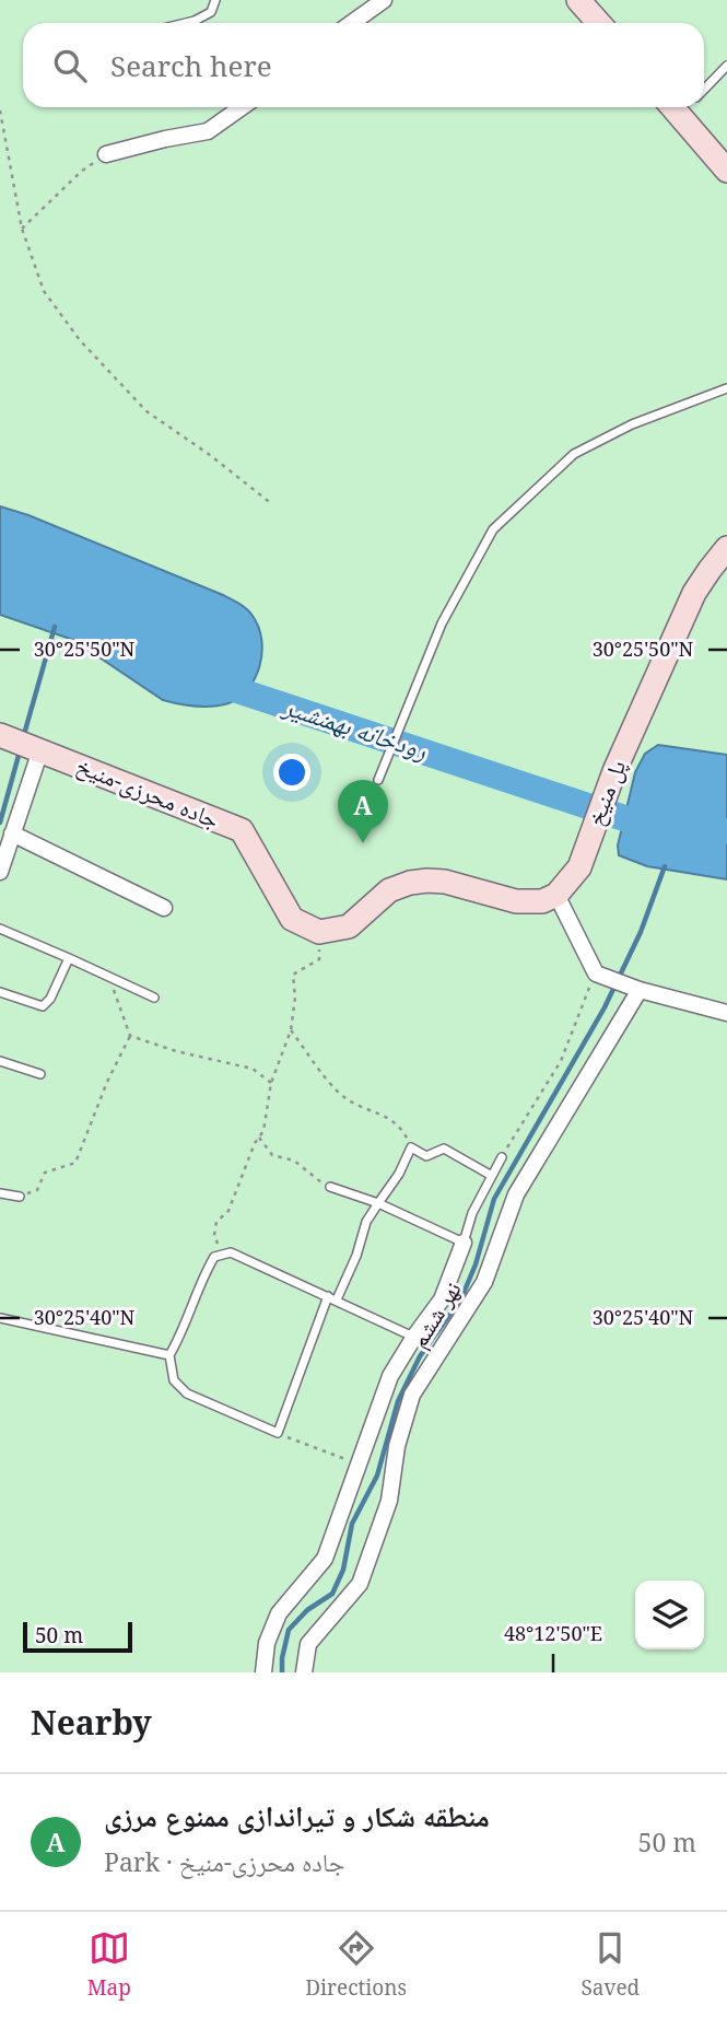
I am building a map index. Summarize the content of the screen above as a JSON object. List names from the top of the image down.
{
  "streets": {
    "main road": ["جاده محرزی-منیخ", "پل منیخ"],
    "street": ["نهر ششم"]
  },
  "water": ["رودخانه بهمنشیر"],
  "scale_bar": "50 m",
  "page": {
    "search": "Search here",
    "pins": "A",
    "scale": "50 m",
    "heading": "Nearby",
    "list": [
      {
        "mark": "A",
        "name": "منطقه شکار و تیراندازی ممنوع مرزی",
        "note": "Park · جاده محرزی-منیخ",
        "value": "50 m"
      }
    ],
    "nav": ["Map", "Directions", "Saved"]
  },
  "coordinates": ["30°25'50\"N", "30°25'40\"N", "48°12'50\"E"]
}
